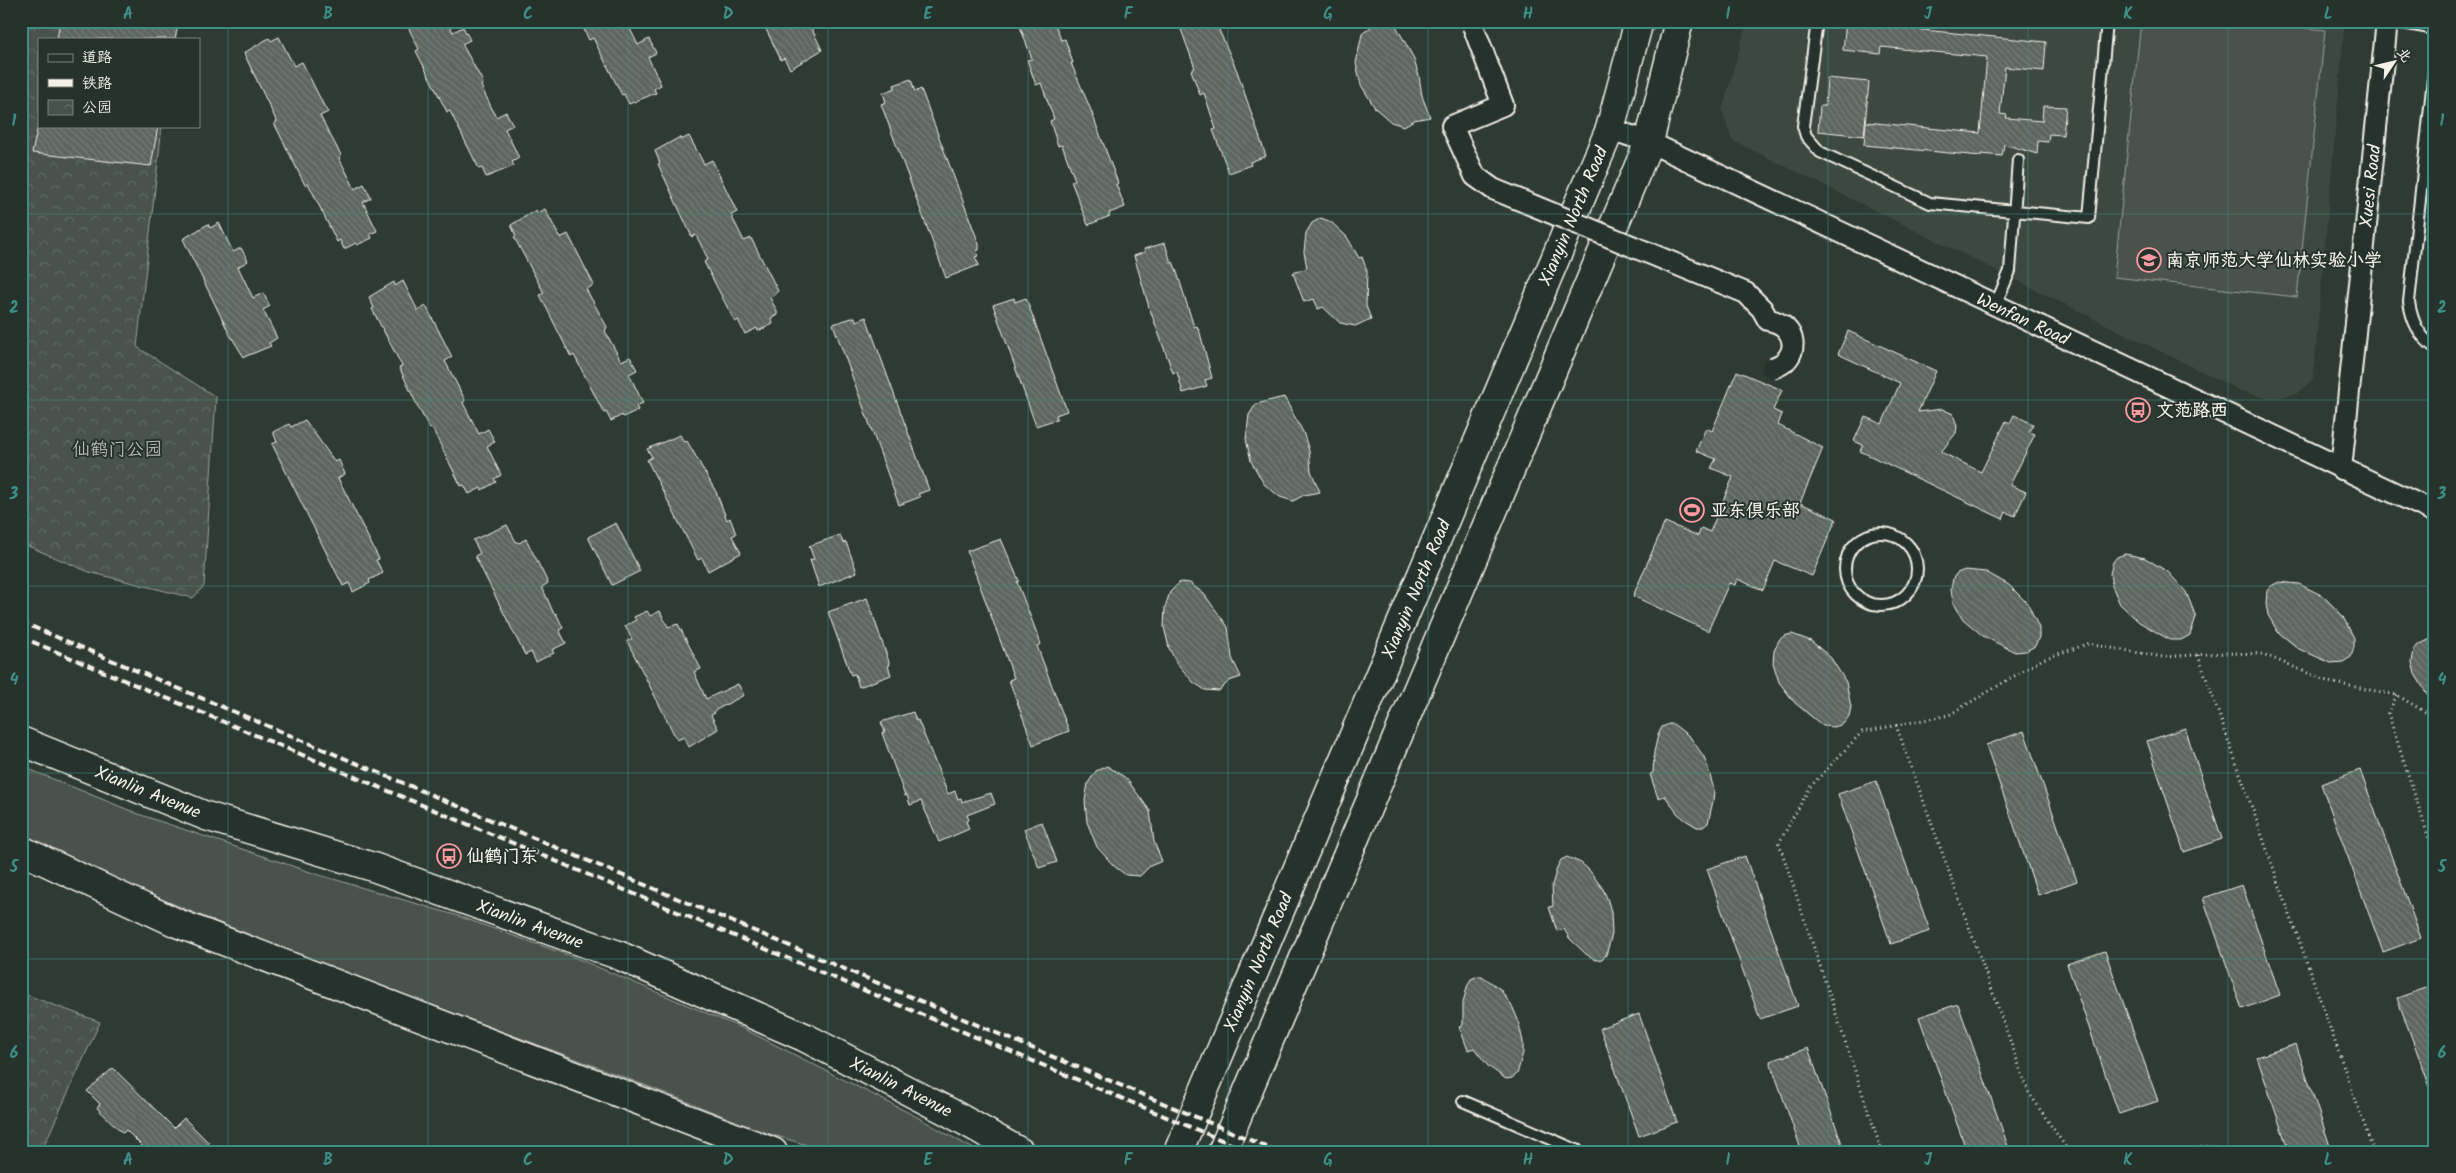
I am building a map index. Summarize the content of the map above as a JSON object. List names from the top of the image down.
{
  "streets": {
    "main road": ["Xianyin North Road", "Xianlin Avenue"],
    "street": ["Xuesi Road", "Wenfan Road"]
  },
  "crossings": [
    ["Xuesi Road", "Wenfan Road"],
    ["Xianyin North Road", "Wenfan Road"]
  ],
  "parks": ["仙鹤门公园"],
  "places": {
    "school or university": ["南京师范大学仙林实验小学"],
    "bus stop": ["文范路西", "仙鹤门东"],
    "sports": ["亚东俱乐部"]
  },
  "legend": ["道路", "铁路", "公园"],
  "north": "top right",
  "grid": {
    "columns": [
      "A",
      "B",
      "C",
      "D",
      "E",
      "F",
      "G",
      "H",
      "I",
      "J",
      "K",
      "L"
    ],
    "rows": [
      "1",
      "2",
      "3",
      "4",
      "5",
      "6"
    ]
  }
}
